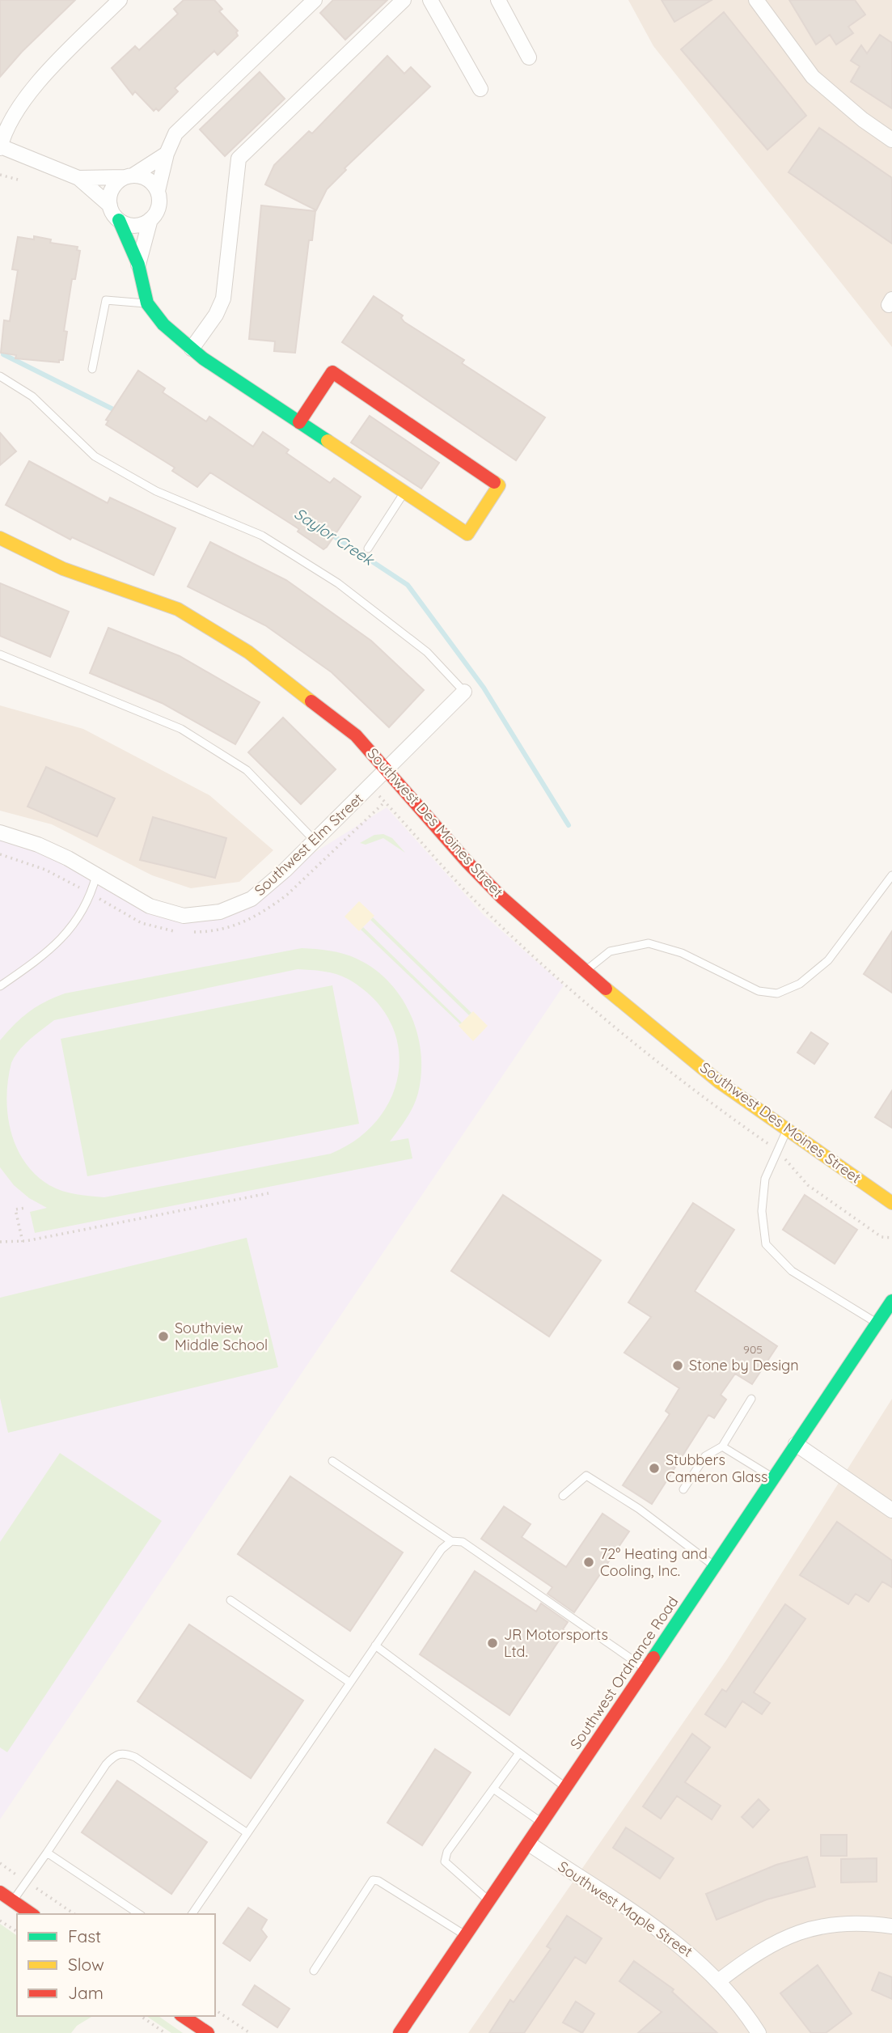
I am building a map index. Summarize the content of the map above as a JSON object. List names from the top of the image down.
{
  "streets": {
    "street": [
      "Southwest Des Moines Street",
      "Southwest Elm Street",
      "Southwest Ordnance Road",
      "Southwest Maple Street"
    ]
  },
  "crossings": [
    ["Southwest Des Moines Street", "Southwest Elm Street"],
    ["Southwest Ordnance Road", "Southwest Maple Street"]
  ],
  "water": ["Saylor Creek"],
  "places": [
    "Southview Middle School",
    "Stone by Design",
    "Stubbers Cameron Glass",
    "72° Heating and Cooling, Inc.",
    "JR Motorsports Ltd."
  ],
  "house_numbers": ["905"],
  "legend": ["Fast", "Slow", "Jam"]
}
